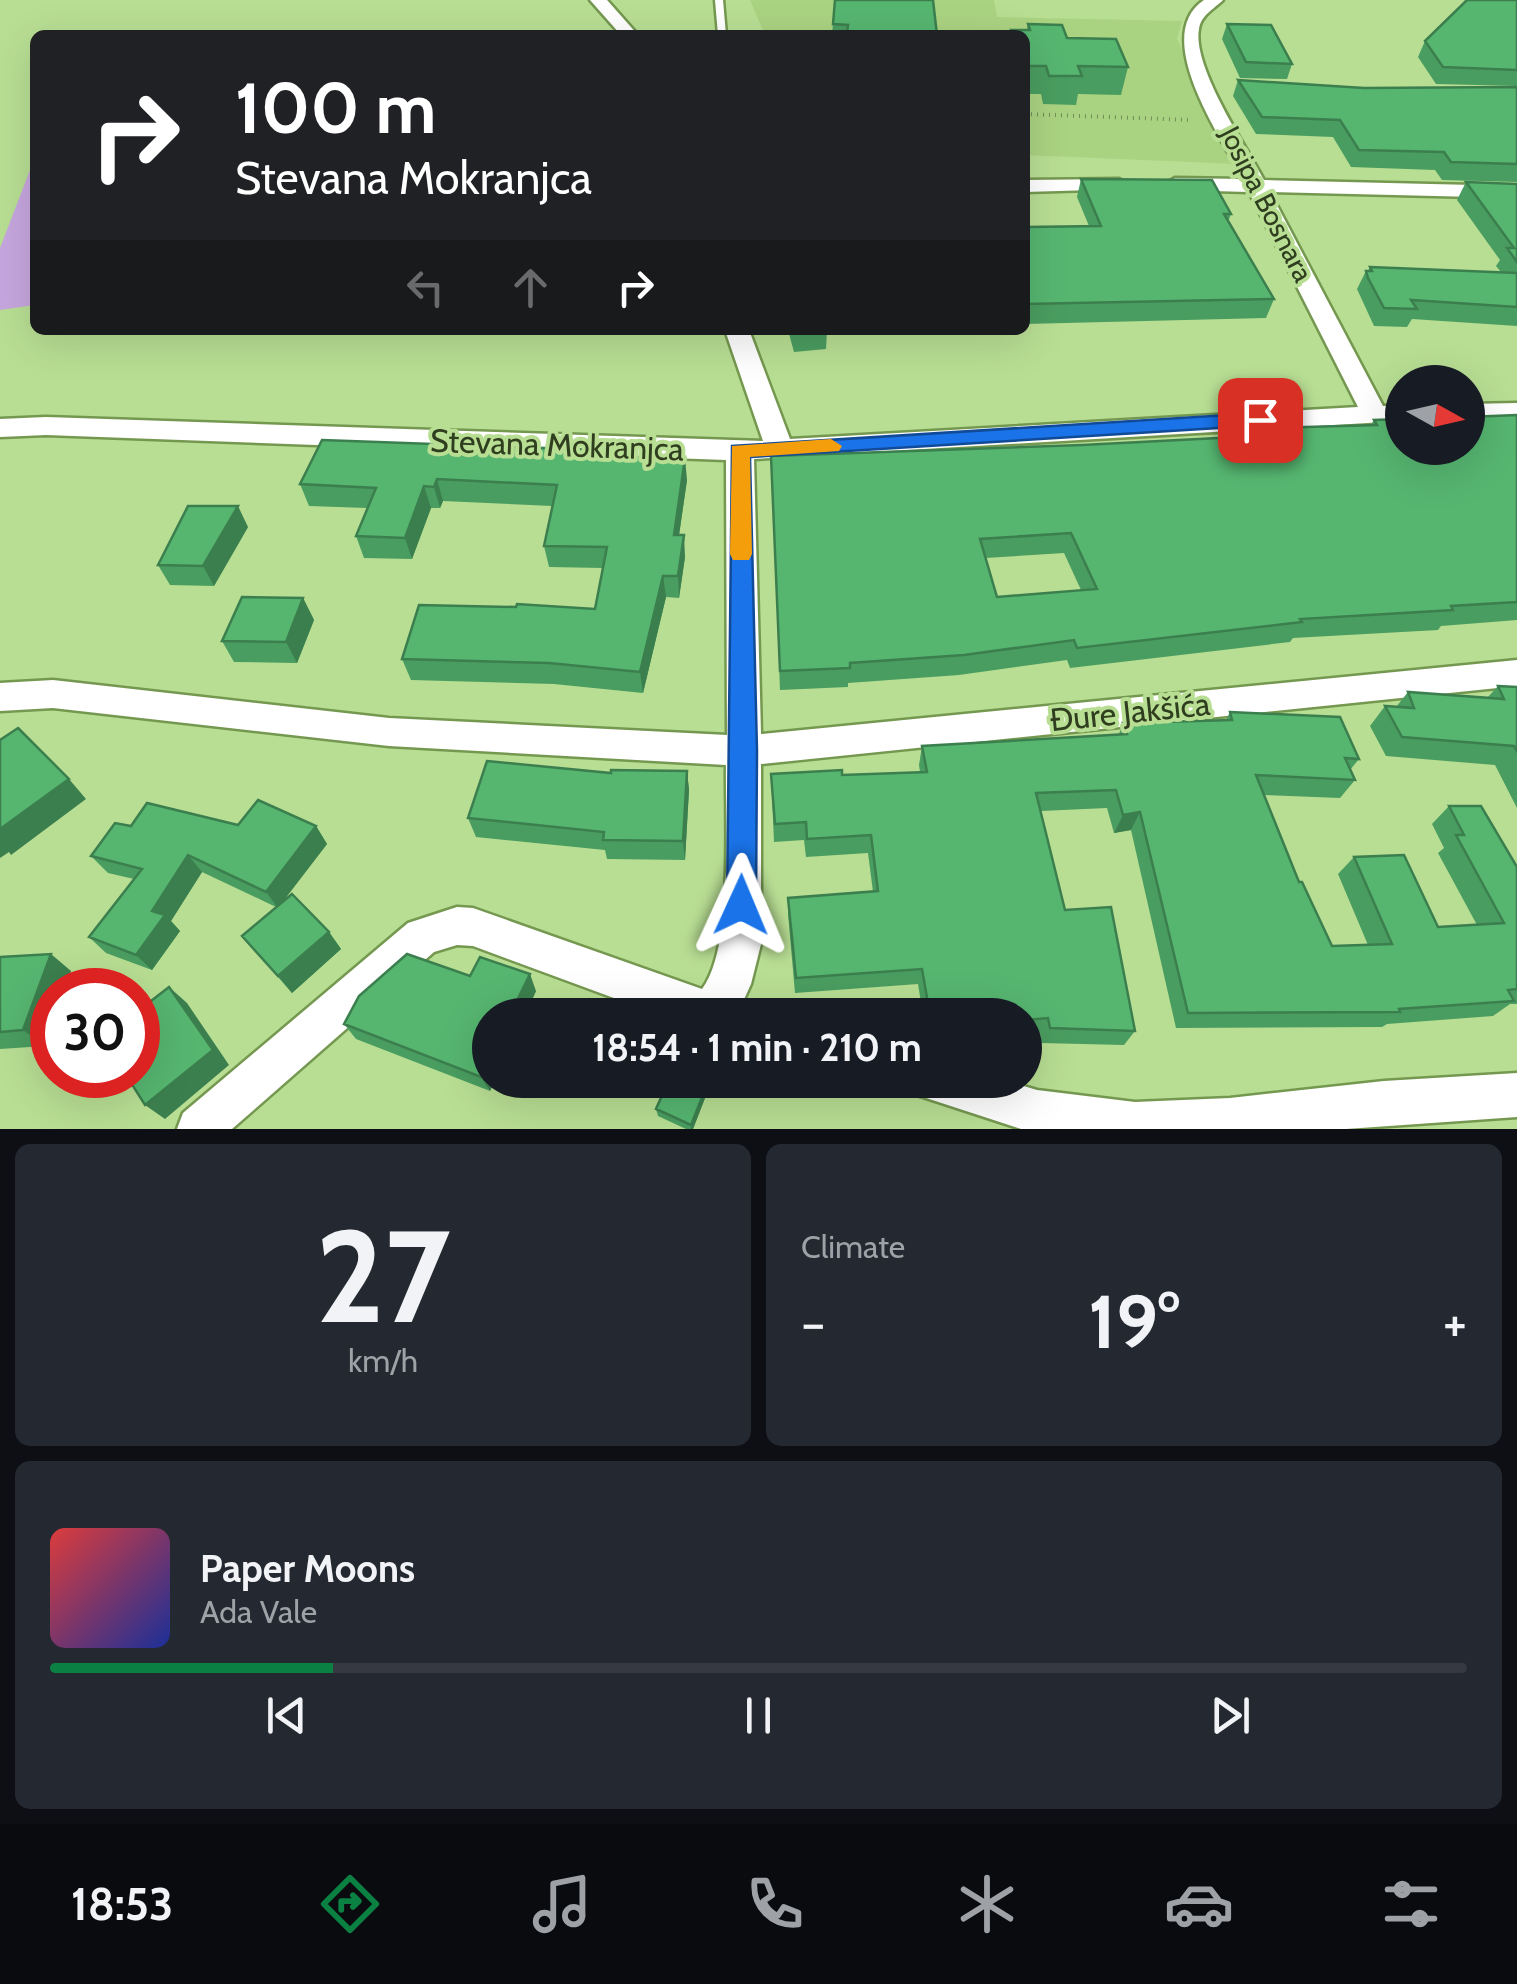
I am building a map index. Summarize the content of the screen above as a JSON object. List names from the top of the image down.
{
  "streets": {
    "street": ["Josipa Bosnara", "Stevana Mokranjca", "Đure Jakšića"]
  },
  "crossings": [
    ["Josipa Bosnara", "Stevana Mokranjca"]
  ],
  "north": "right",
  "page": {
    "turn": ["100 m", "Stevana Mokranjca"],
    "limit": "30",
    "trip": "18:54 · 1 min · 210 m",
    "tile": [
      ["27", "km/h"],
      "Climate"
    ],
    "heat": ["−", "19°", "+"],
    "song": ["Paper Moons", "Ada Vale"],
    "tabs": "18:53"
  }
}
